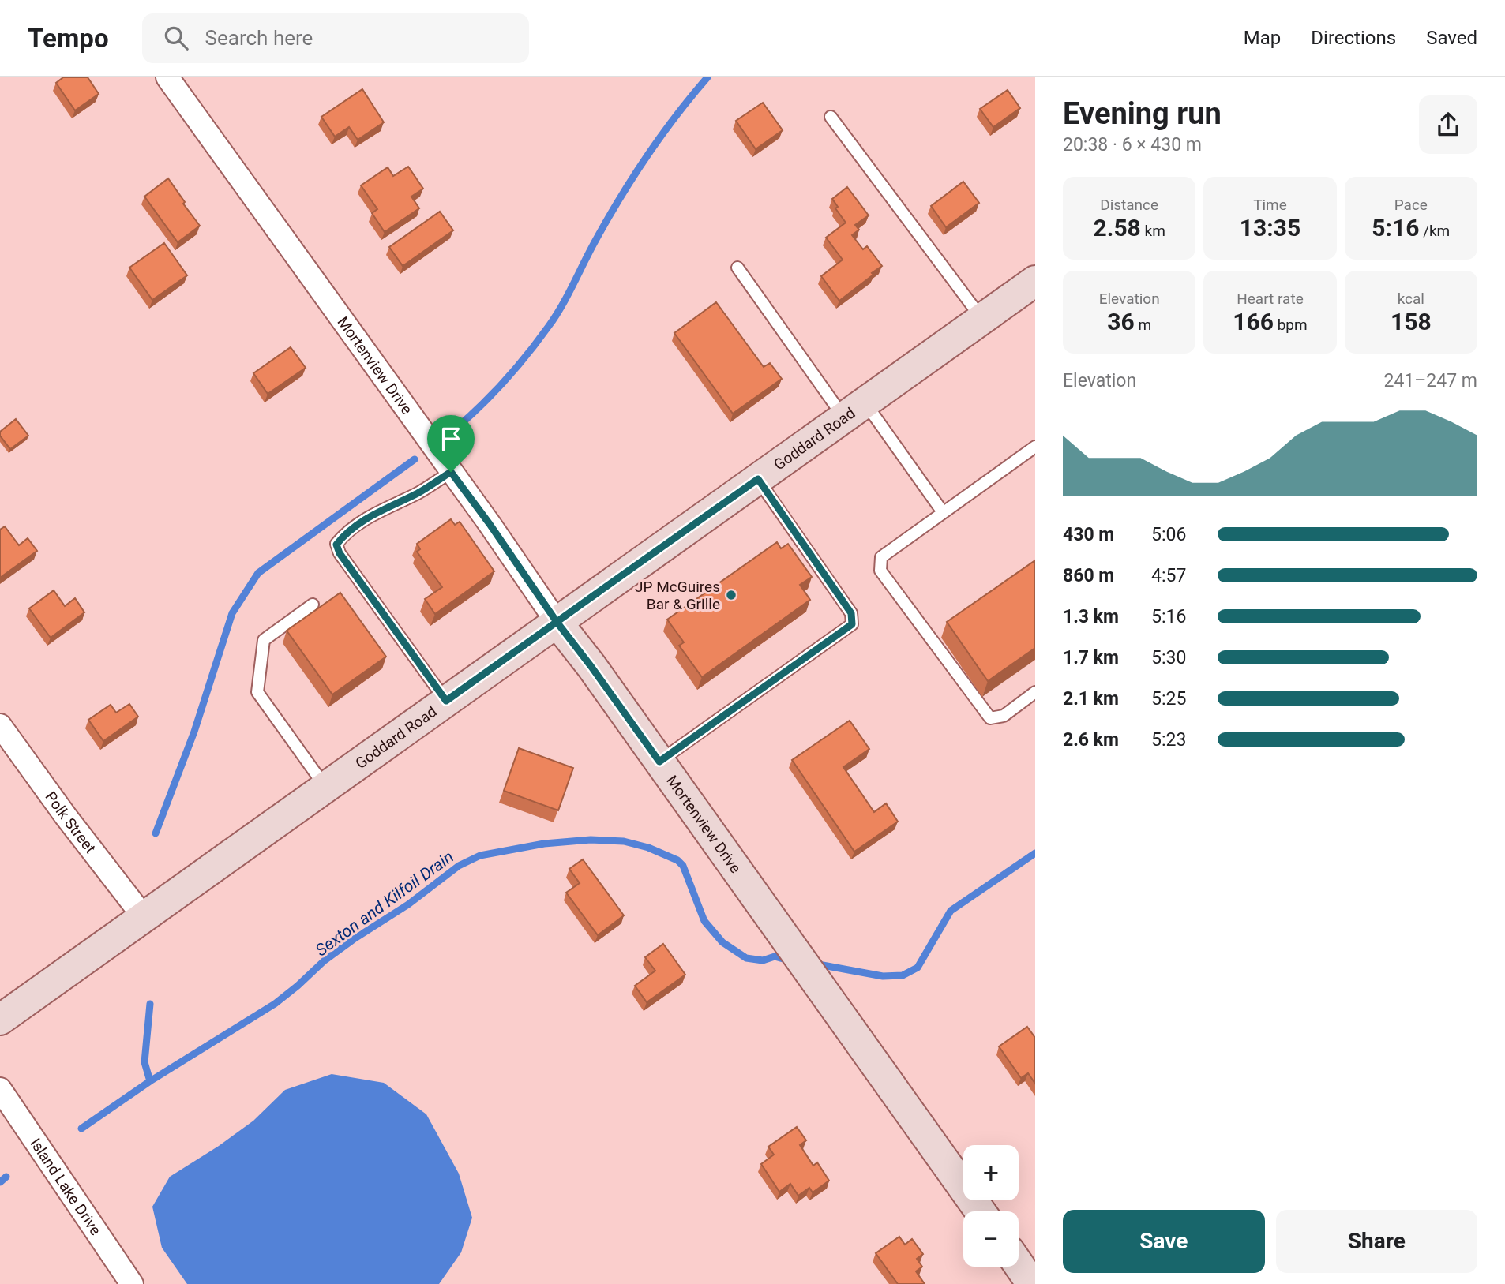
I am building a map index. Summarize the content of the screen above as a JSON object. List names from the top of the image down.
{
  "streets": {
    "main road": ["Mortenview Drive", "Goddard Road"],
    "street": ["Polk Street", "Island Lake Drive"]
  },
  "crossings": [
    ["Mortenview Drive", "Goddard Road"],
    ["Goddard Road", "Polk Street"]
  ],
  "water": ["Sexton and Kilfoil Drain"],
  "places": ["JP McGuires Bar & Grille"],
  "page": {
    "header": "Tempo",
    "search": "Search here",
    "nav": ["Map", "Directions", "Saved"],
    "heading": ["Evening run", "20:38 · 6 × 430 m"],
    "stats": [
      ["Distance", "2.58 km"],
      ["Time", "13:35"],
      ["Pace", "5:16 /km"],
      ["Elevation", "36 m"],
      ["Heart rate", "166 bpm"],
      ["kcal", "158"]
    ],
    "chart": ["Elevation", "241–247 m"],
    "list": [
      {
        "name": "430 m",
        "note": "5:06"
      },
      {
        "name": "860 m",
        "note": "4:57"
      },
      {
        "name": "1.3 km",
        "note": "5:16"
      },
      {
        "name": "1.7 km",
        "note": "5:30"
      },
      {
        "name": "2.1 km",
        "note": "5:25"
      },
      {
        "name": "2.6 km",
        "note": "5:23"
      }
    ],
    "map_buttons": ["+", "−"],
    "buttons": ["Save", "Share"]
  }
}
